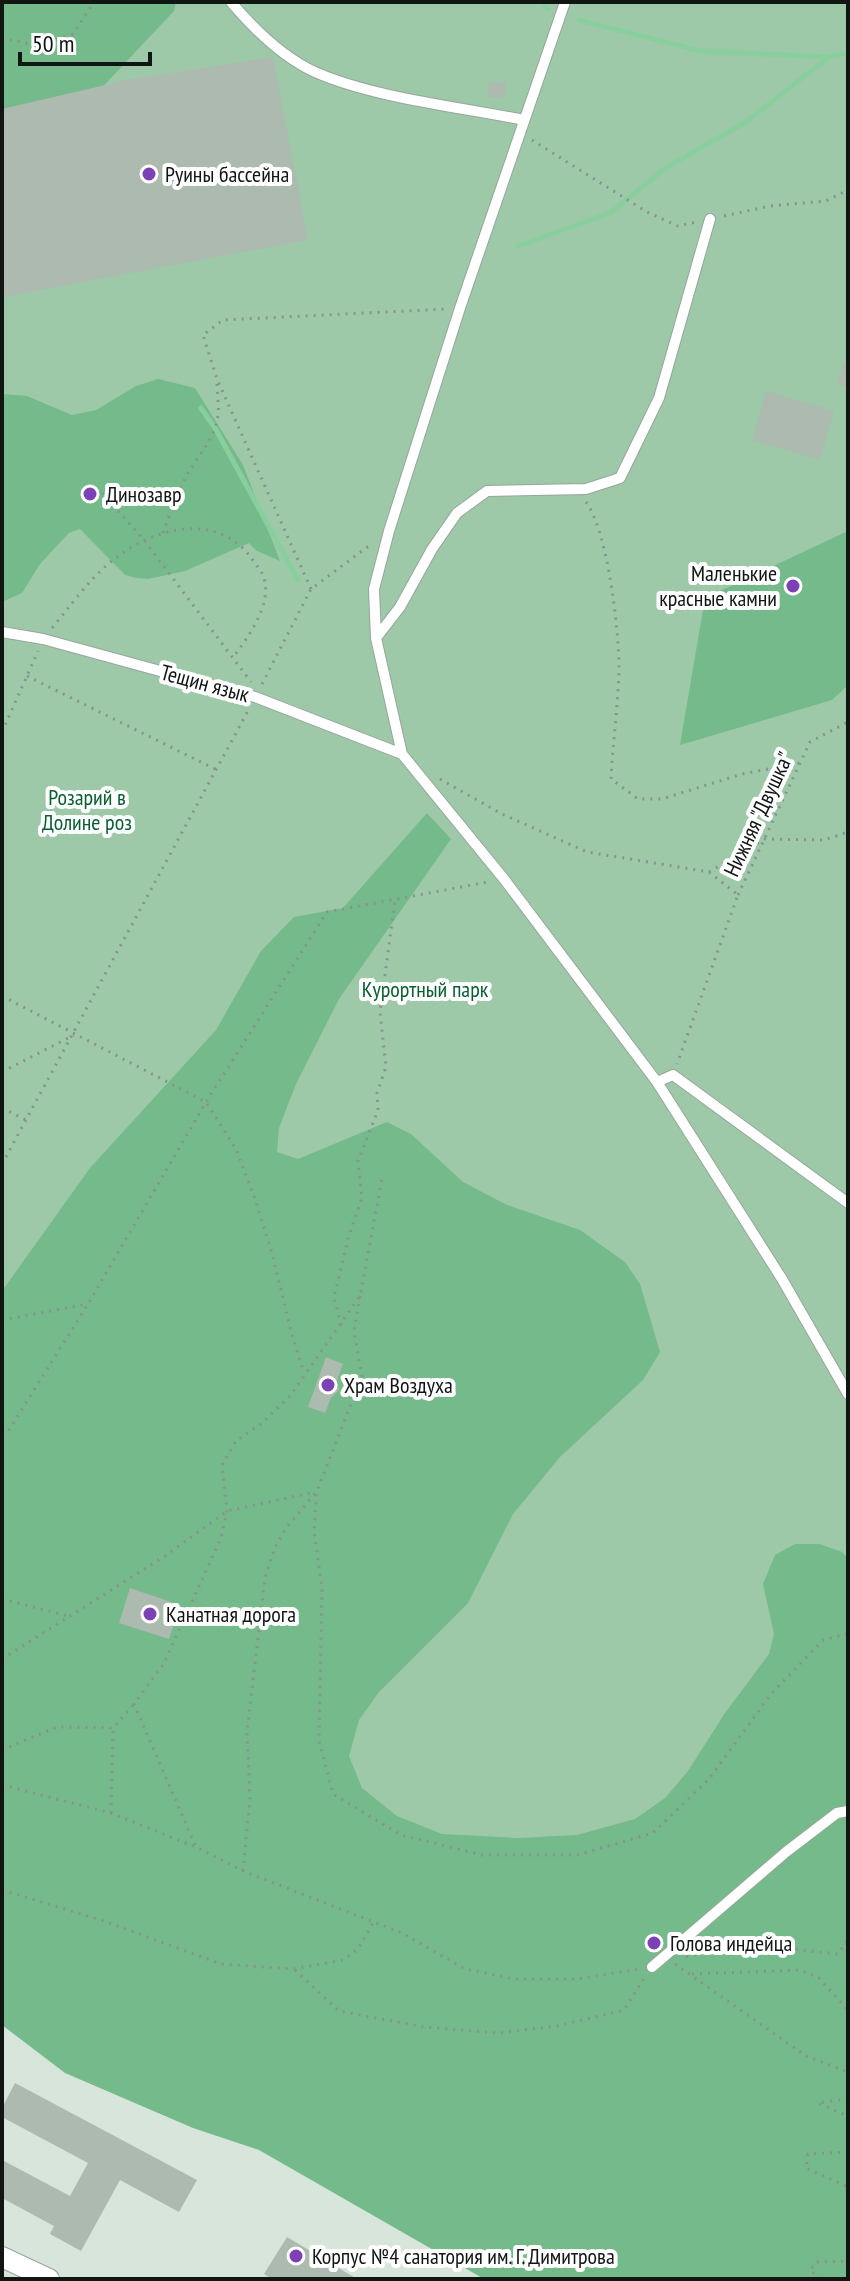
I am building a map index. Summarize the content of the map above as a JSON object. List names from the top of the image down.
{
  "streets": {
    "lane": ["Тещин язык"],
    "path": ["Нижняя \"Двушка\""]
  },
  "parks": ["Розарий в Долине роз", "Курортный парк"],
  "places": [
    "Руины бассейна",
    "Динозавр",
    "Маленькие красные камни",
    "Храм Воздуха",
    "Канатная дорога",
    "Голова индейца",
    "Корпус №4 санатория им. Г. Димитрова"
  ],
  "scale_bar": "50 m"
}
